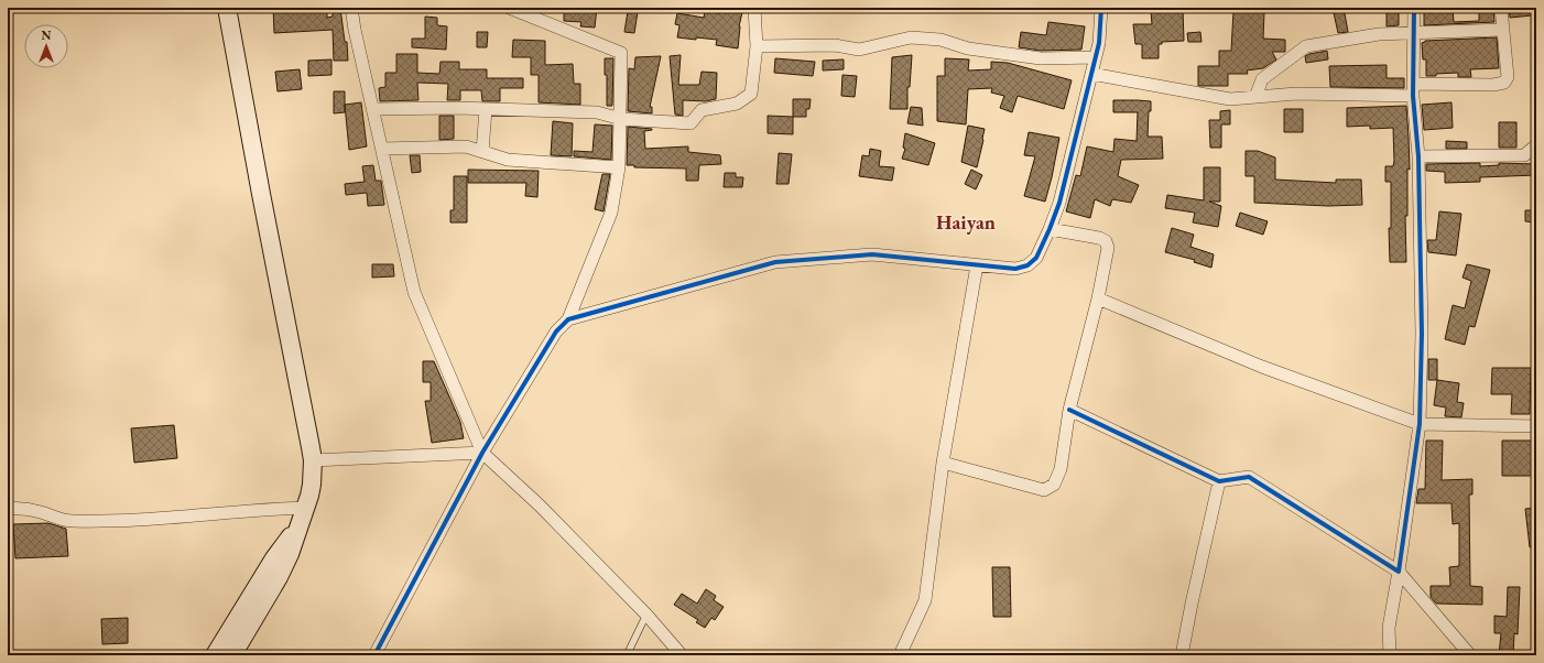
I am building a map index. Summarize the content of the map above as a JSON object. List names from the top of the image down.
{
  "districts": ["Haiyan"],
  "north": "top"
}
